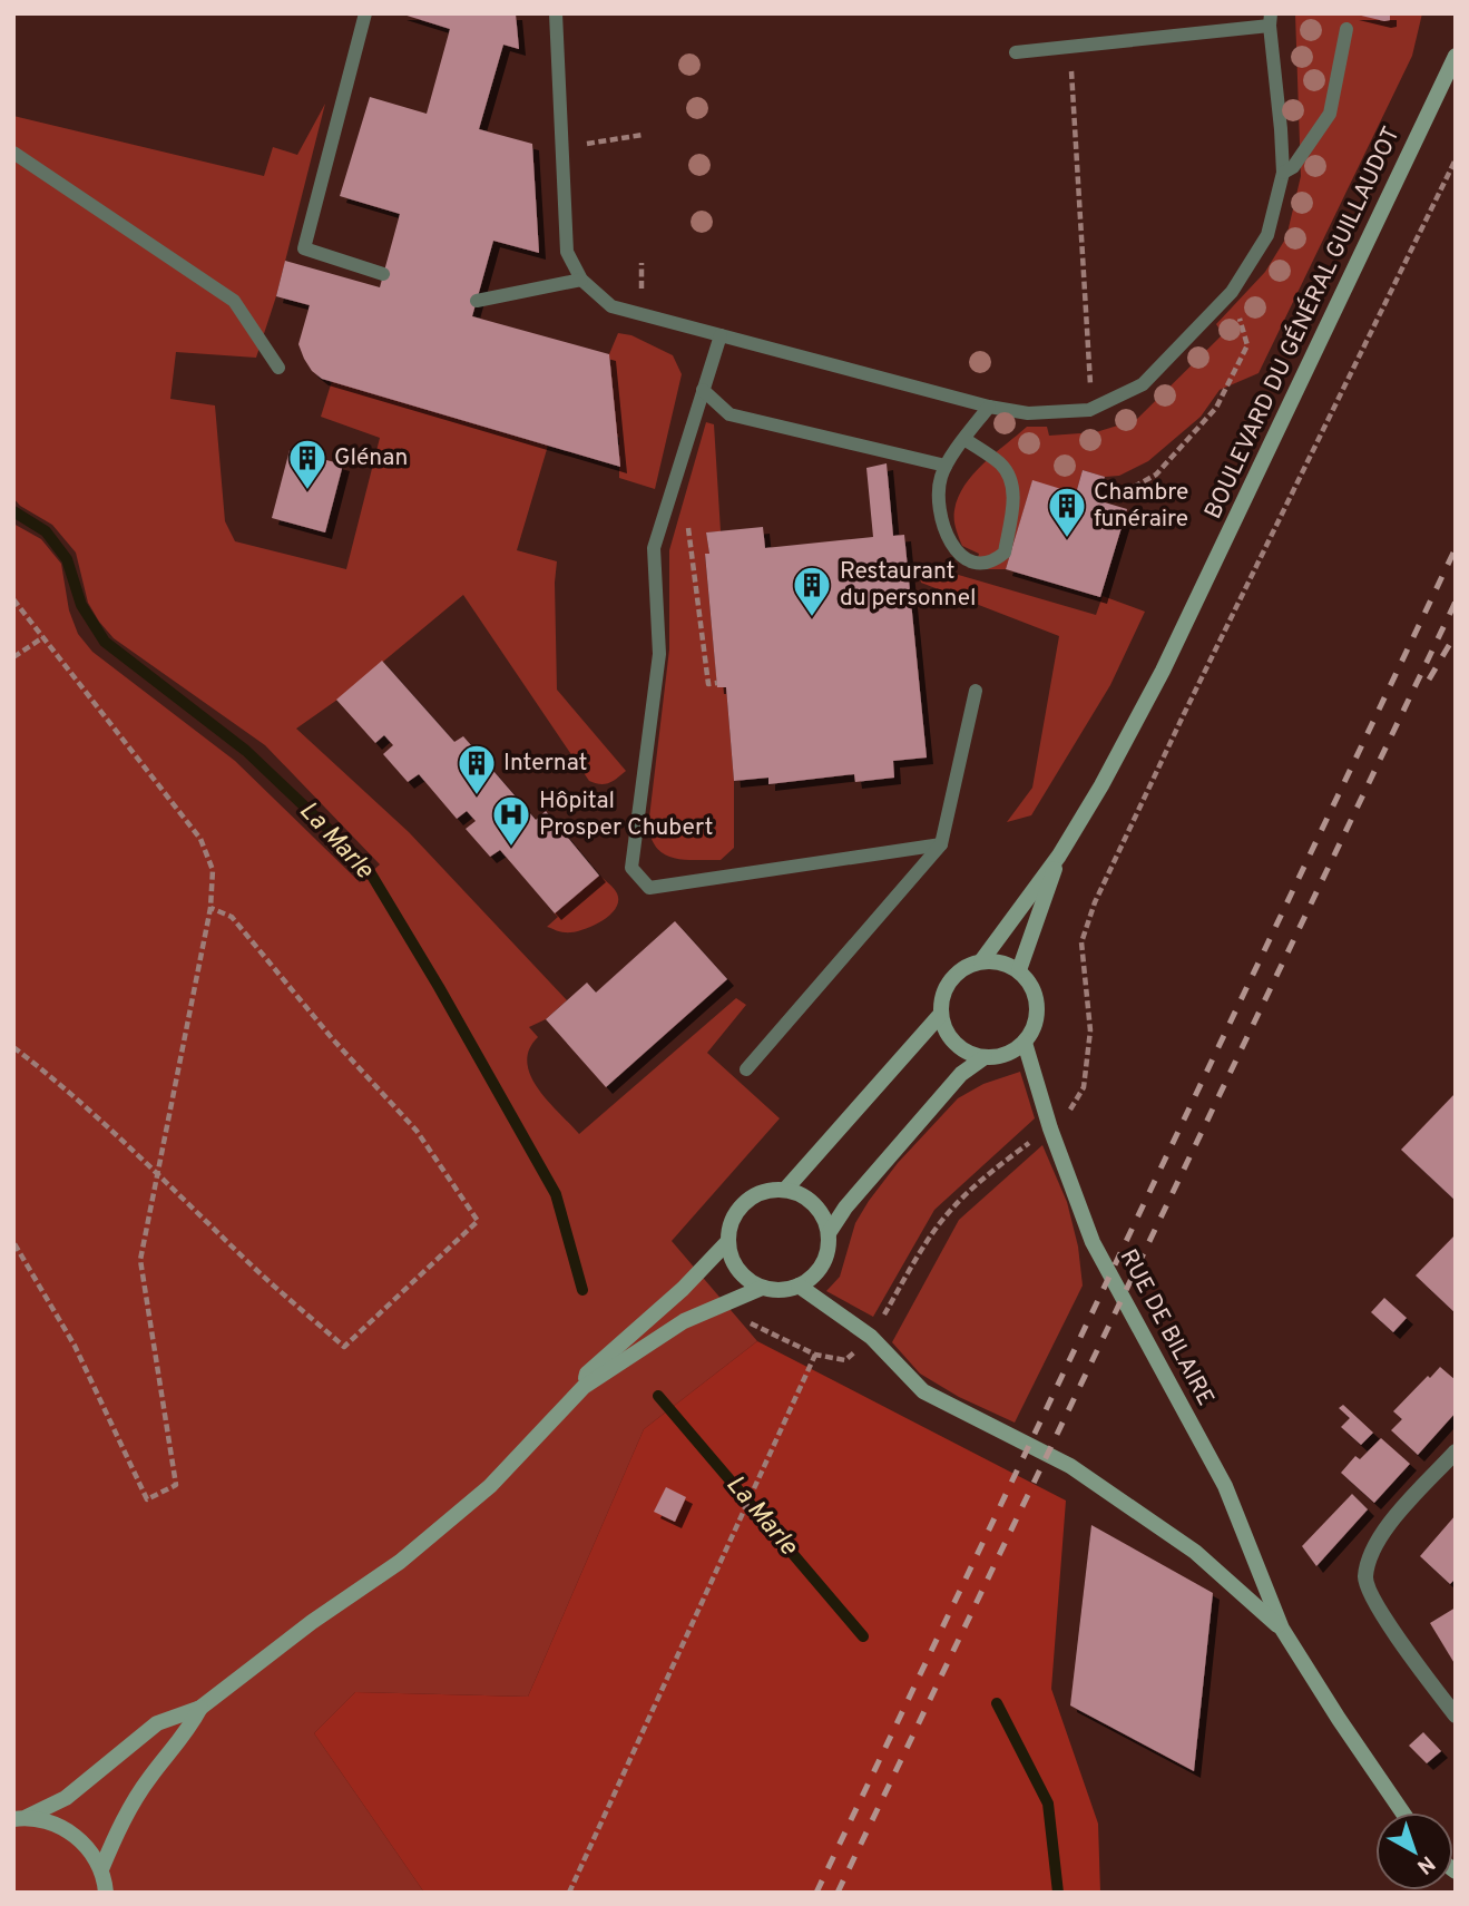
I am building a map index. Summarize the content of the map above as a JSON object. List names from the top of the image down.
{
  "streets": {
    "street": ["BOULEVARD DU GÉNÉRAL GUILLAUDOT", "RUE DE BILAIRE"]
  },
  "crossings": [
    ["BOULEVARD DU GÉNÉRAL GUILLAUDOT", "RUE DE BILAIRE"]
  ],
  "water": ["La Marle"],
  "places": {
    "building": [
      "Glénan",
      "Chambre funéraire",
      "Restaurant du personnel",
      "Internat"
    ],
    "hospital": ["Hôpital Prosper Chubert"]
  },
  "north": "bottom right"
}
